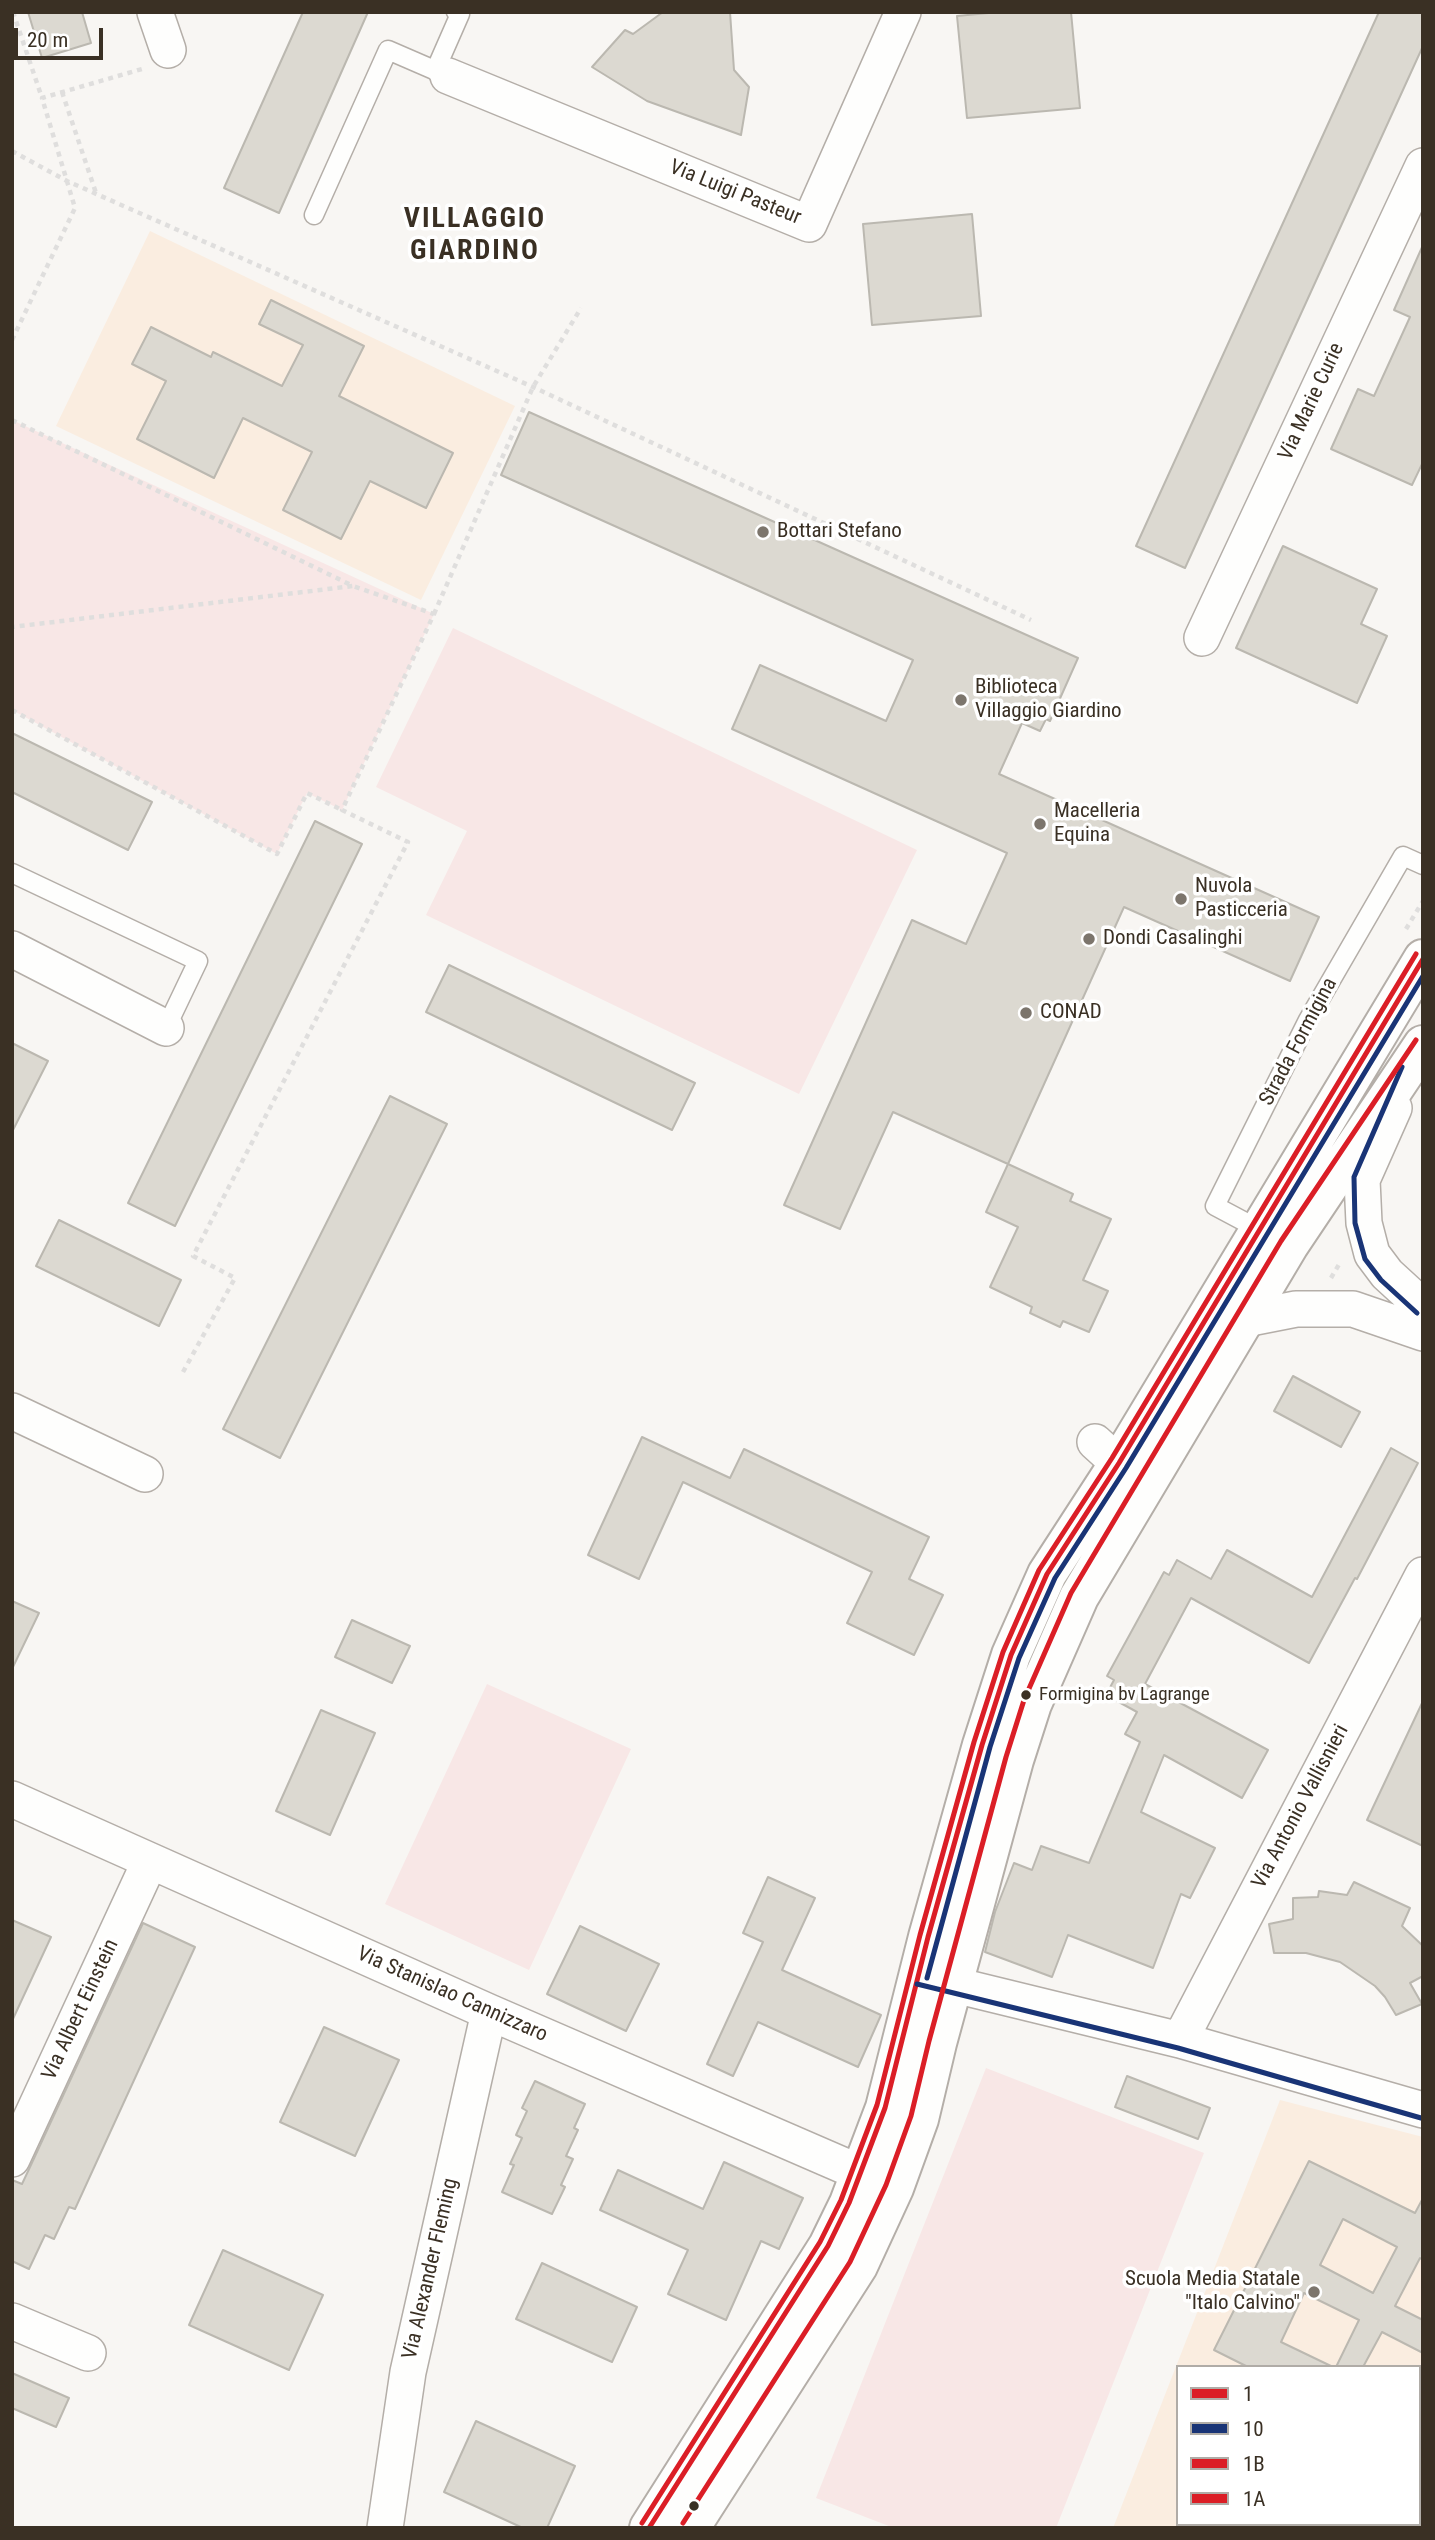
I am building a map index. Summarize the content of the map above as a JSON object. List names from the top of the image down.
{
  "streets": {
    "street": [
      "Via Luigi Pasteur",
      "Via Marie Curie",
      "Via Antonio Vallisnieri",
      "Via Stanislao Cannizzaro",
      "Via Albert Einstein",
      "Via Alexander Fleming"
    ],
    "lane": ["Strada Formigina"]
  },
  "crossings": [
    ["Via Stanislao Cannizzaro", "Via Albert Einstein"],
    ["Via Stanislao Cannizzaro", "Via Alexander Fleming"]
  ],
  "districts": ["VILLAGGIO GIARDINO"],
  "places": [
    "Bottari Stefano",
    "Biblioteca Villaggio Giardino",
    "Macelleria Equina",
    "Nuvola Pasticceria",
    "Dondi Casalinghi",
    "CONAD",
    "Formigina bv Lagrange",
    "Scuola Media Statale \"Italo Calvino\""
  ],
  "lines": [
    "transit line 1B",
    "transit line 1",
    "transit line 10",
    "transit line 1A"
  ],
  "legend": [
    "1",
    "10",
    "1B",
    "1A"
  ],
  "scale_bar": "20 m"
}
